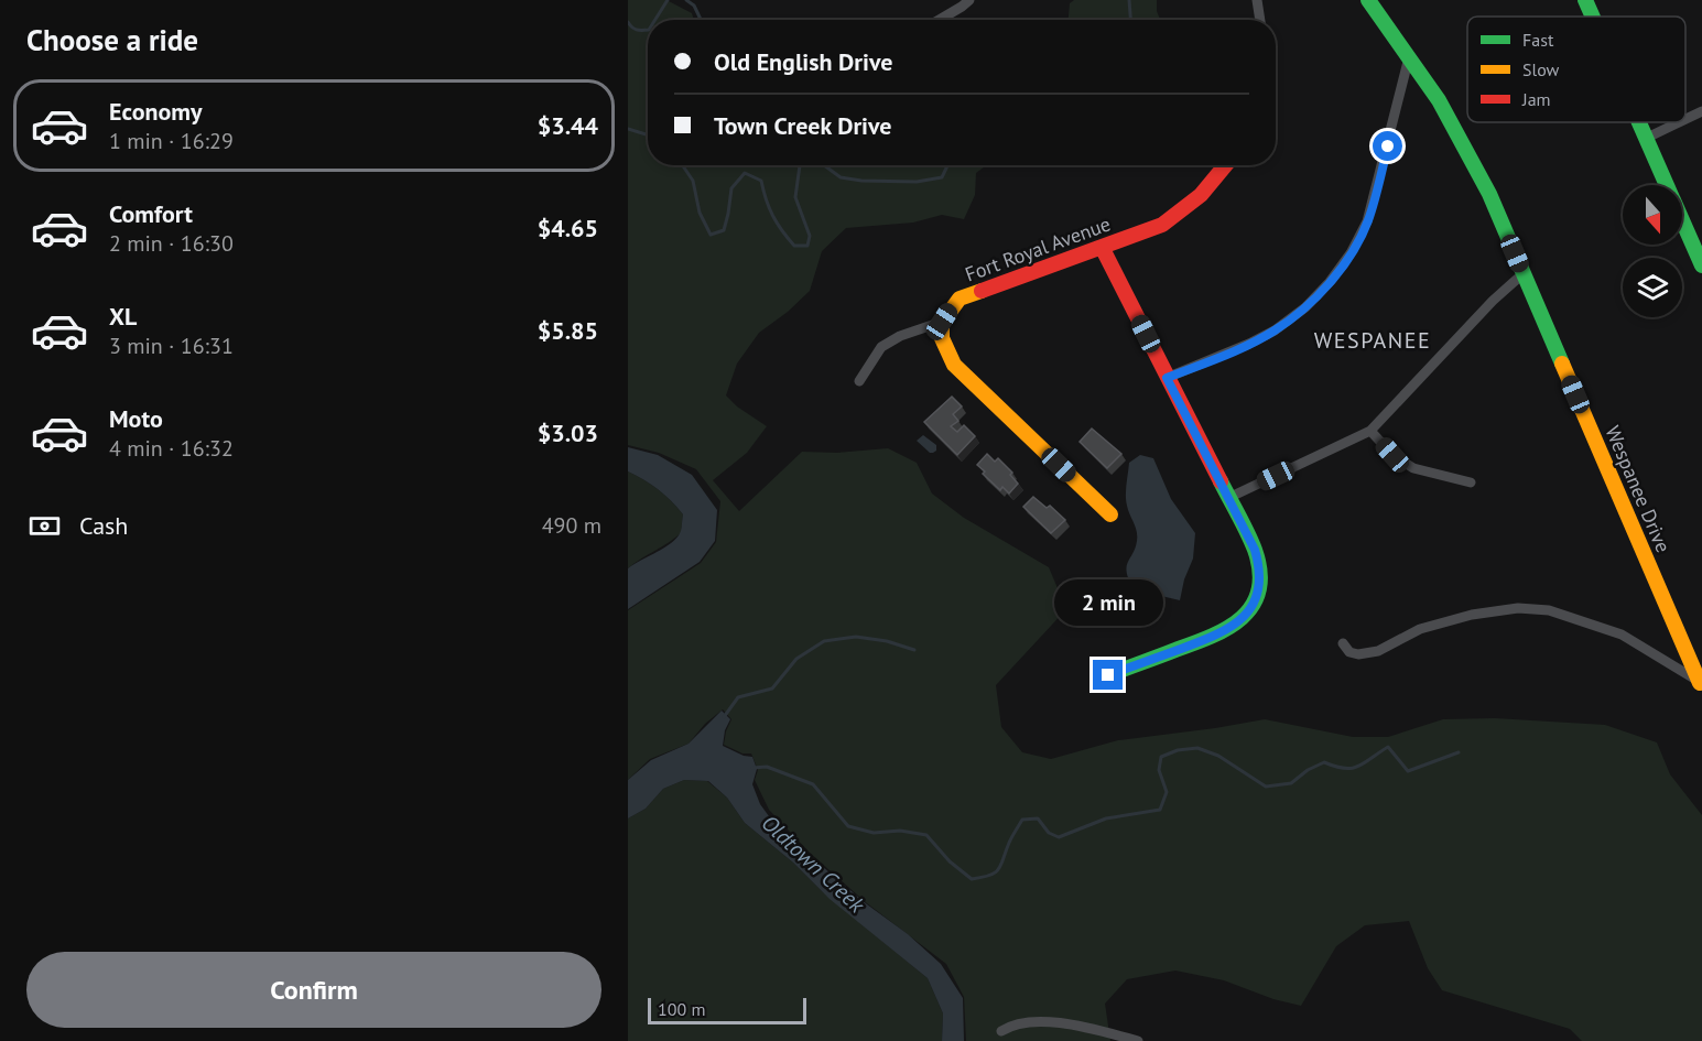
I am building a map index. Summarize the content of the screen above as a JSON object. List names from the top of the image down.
{
  "streets": {
    "street": ["Fort Royal Avenue", "Wespanee Drive"]
  },
  "districts": ["WESPANEE"],
  "water": ["Oldtown Creek"],
  "legend": ["Fast", "Slow", "Jam"],
  "scale_bar": "100 m",
  "north": "bottom",
  "page": {
    "heading": "Choose a ride",
    "banner": ["Old English Drive", "Town Creek Drive"],
    "list": [
      {
        "name": "Economy",
        "note": "1 min · 16:29",
        "value": "$3.44"
      },
      {
        "name": "Comfort",
        "note": "2 min · 16:30",
        "value": "$4.65"
      },
      {
        "name": "XL",
        "note": "3 min · 16:31",
        "value": "$5.85"
      },
      {
        "name": "Moto",
        "note": "4 min · 16:32",
        "value": "$3.03"
      }
    ],
    "pay": ["Cash", "490 m"],
    "bubble": "2 min",
    "buttons": "Confirm",
    "scale": "100 m"
  }
}
